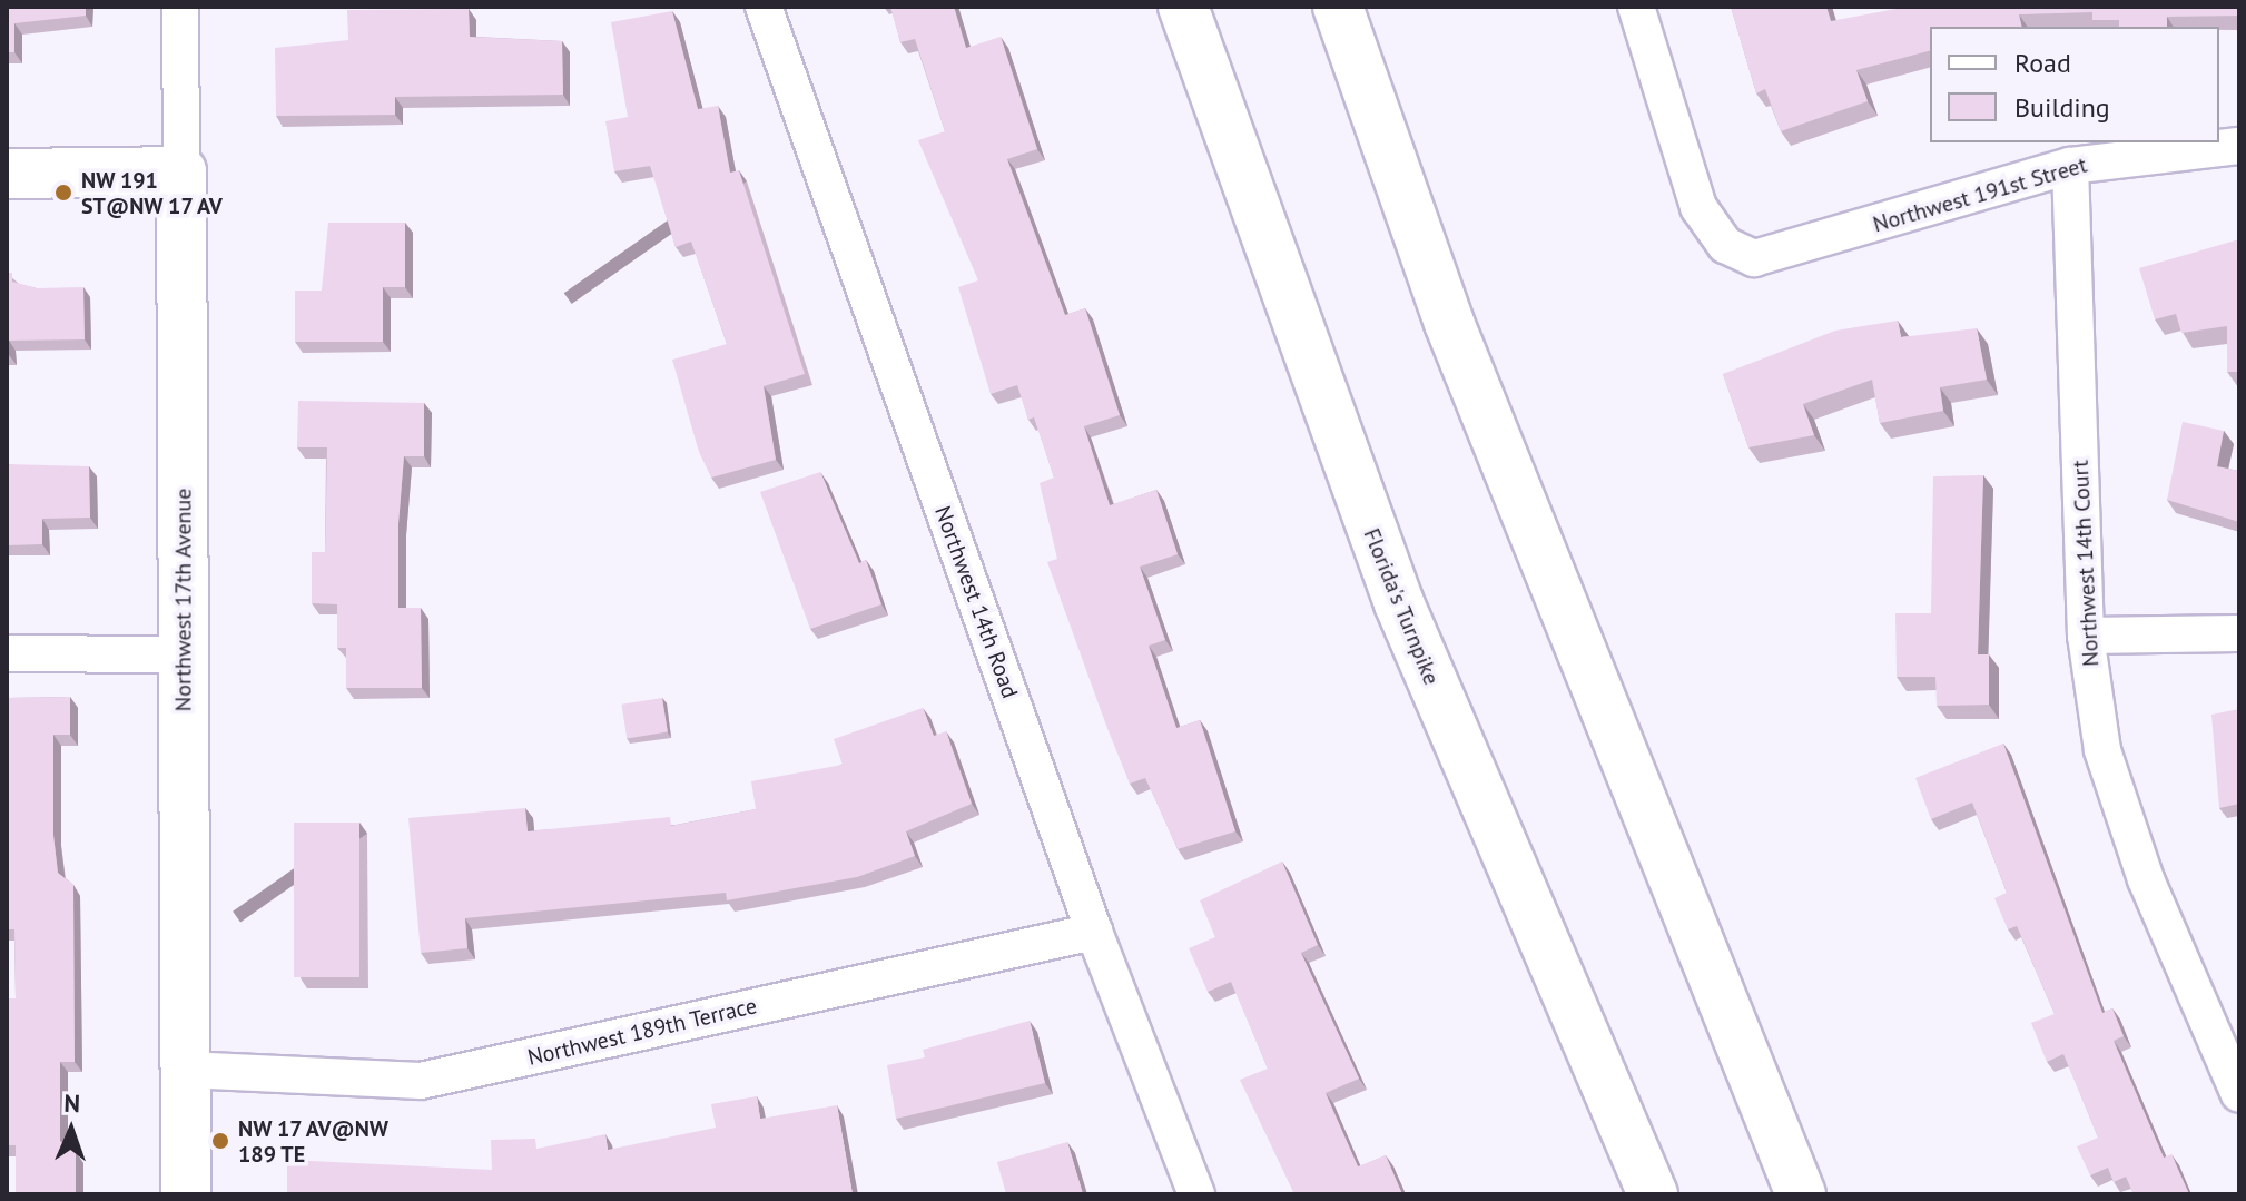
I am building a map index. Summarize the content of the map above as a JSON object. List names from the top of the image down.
{
  "streets": {
    "main road": ["Northwest 17th Avenue", "Florida's Turnpike"],
    "street": [
      "Northwest 191st Street",
      "Northwest 14th Court",
      "Northwest 14th Road",
      "Northwest 189th Terrace"
    ]
  },
  "crossings": [
    ["Northwest 191st Street", "Northwest 14th Court"],
    ["Northwest 17th Avenue", "Northwest 189th Terrace"],
    ["Northwest 14th Road", "Northwest 189th Terrace"]
  ],
  "places": ["NW 191 ST@NW 17 AV", "NW 17 AV@NW 189 TE"],
  "legend": ["Road", "Building"],
  "north": "top"
}
